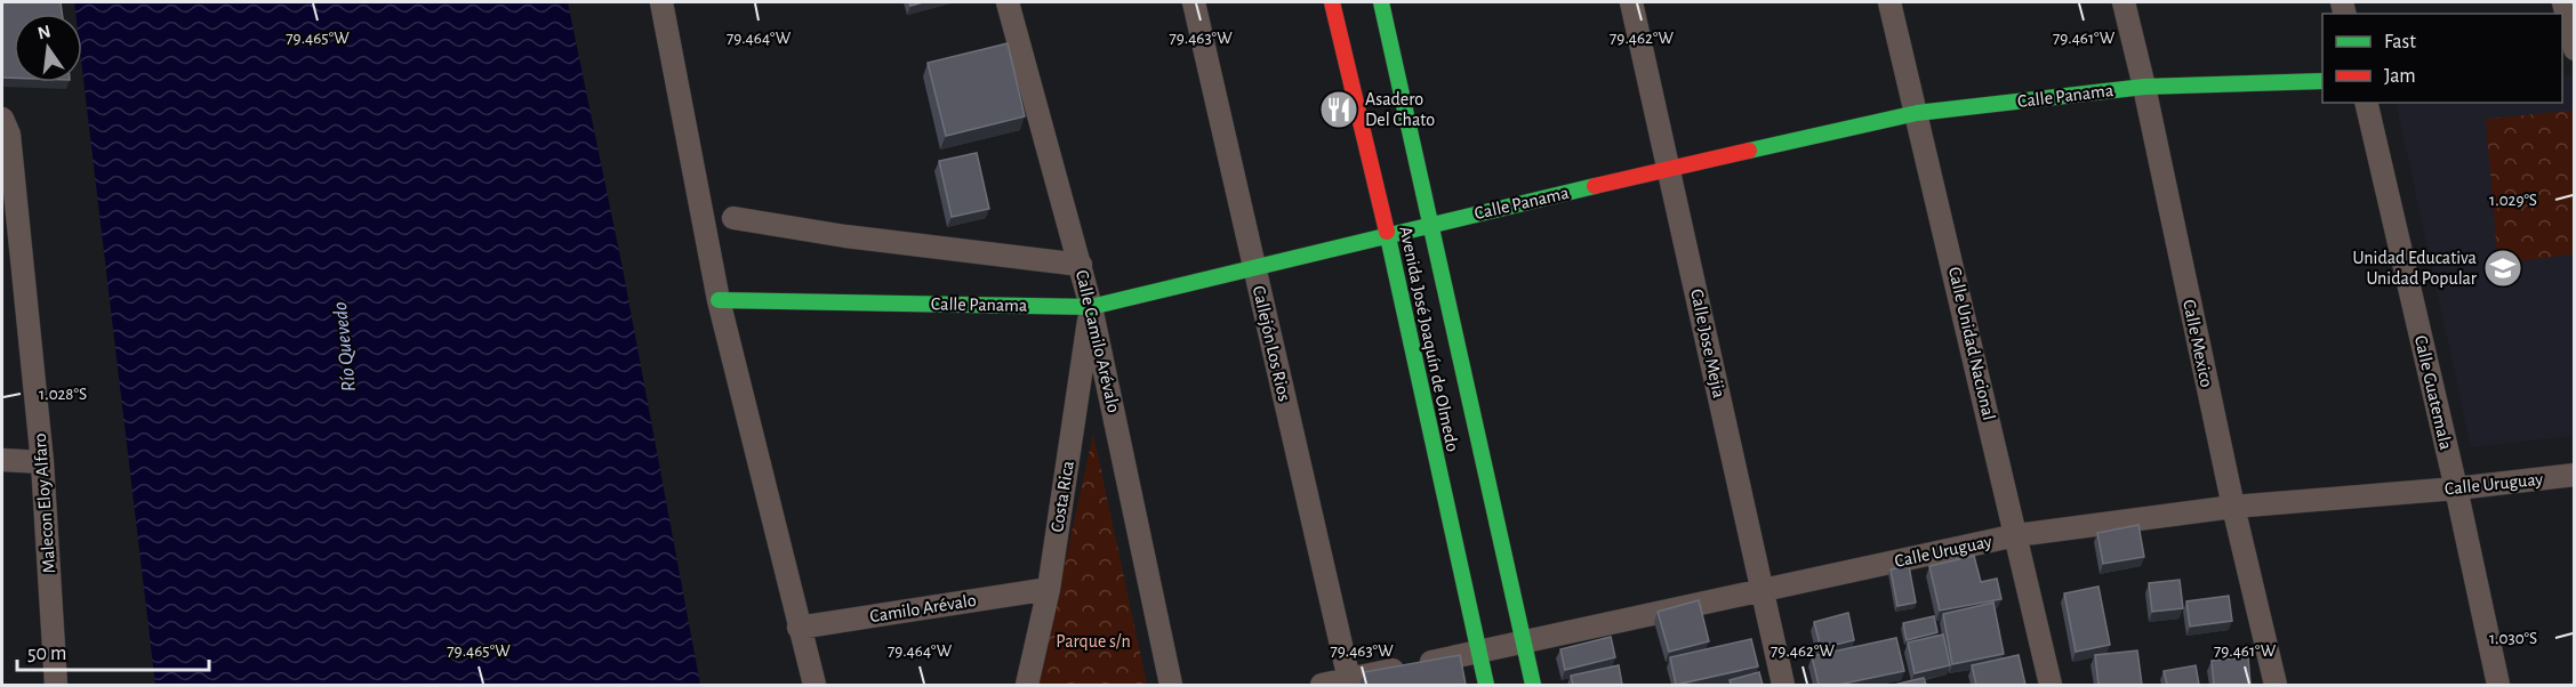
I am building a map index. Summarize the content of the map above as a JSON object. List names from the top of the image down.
{
  "streets": {
    "street": [
      "Calle Panama",
      "Avenida José Joaquín de Olmedo",
      "Calle Camilo Arévalo",
      "Callejón Los Rios",
      "Calle Jose Mejia",
      "Calle Unidad Nacional",
      "Calle Mexico",
      "Calle Guatemala",
      "Calle Uruguay",
      "Costa Rica",
      "Malecon Eloy Alfaro",
      "Camilo Arévalo"
    ]
  },
  "crossings": [
    ["Calle Panama", "Avenida José Joaquín de Olmedo"],
    ["Calle Panama", "Calle Camilo Arévalo"],
    ["Calle Panama", "Callejón Los Rios"],
    ["Calle Panama", "Calle Jose Mejia"],
    ["Calle Panama", "Calle Unidad Nacional"],
    ["Calle Panama", "Calle Mexico"],
    ["Calle Panama", "Costa Rica"],
    ["Avenida José Joaquín de Olmedo", "Calle Uruguay"],
    ["Calle Camilo Arévalo", "Costa Rica"],
    ["Callejón Los Rios", "Calle Uruguay"],
    ["Calle Jose Mejia", "Calle Uruguay"],
    ["Calle Unidad Nacional", "Calle Uruguay"],
    ["Calle Mexico", "Calle Uruguay"],
    ["Calle Guatemala", "Calle Uruguay"],
    ["Costa Rica", "Camilo Arévalo"]
  ],
  "water": ["Río Quevedo"],
  "parks": ["Parque s/n"],
  "places": {
    "restaurant": ["Asadero Del Chato"],
    "school or university": ["Unidad Educativa Unidad Popular"]
  },
  "legend": ["Fast", "Jam"],
  "scale_bar": "50 m",
  "north": "top",
  "coordinates": [
    "79.465°W",
    "79.464°W",
    "79.463°W",
    "79.462°W",
    "79.461°W",
    "1.029°S",
    "1.028°S",
    "1.030°S"
  ]
}
